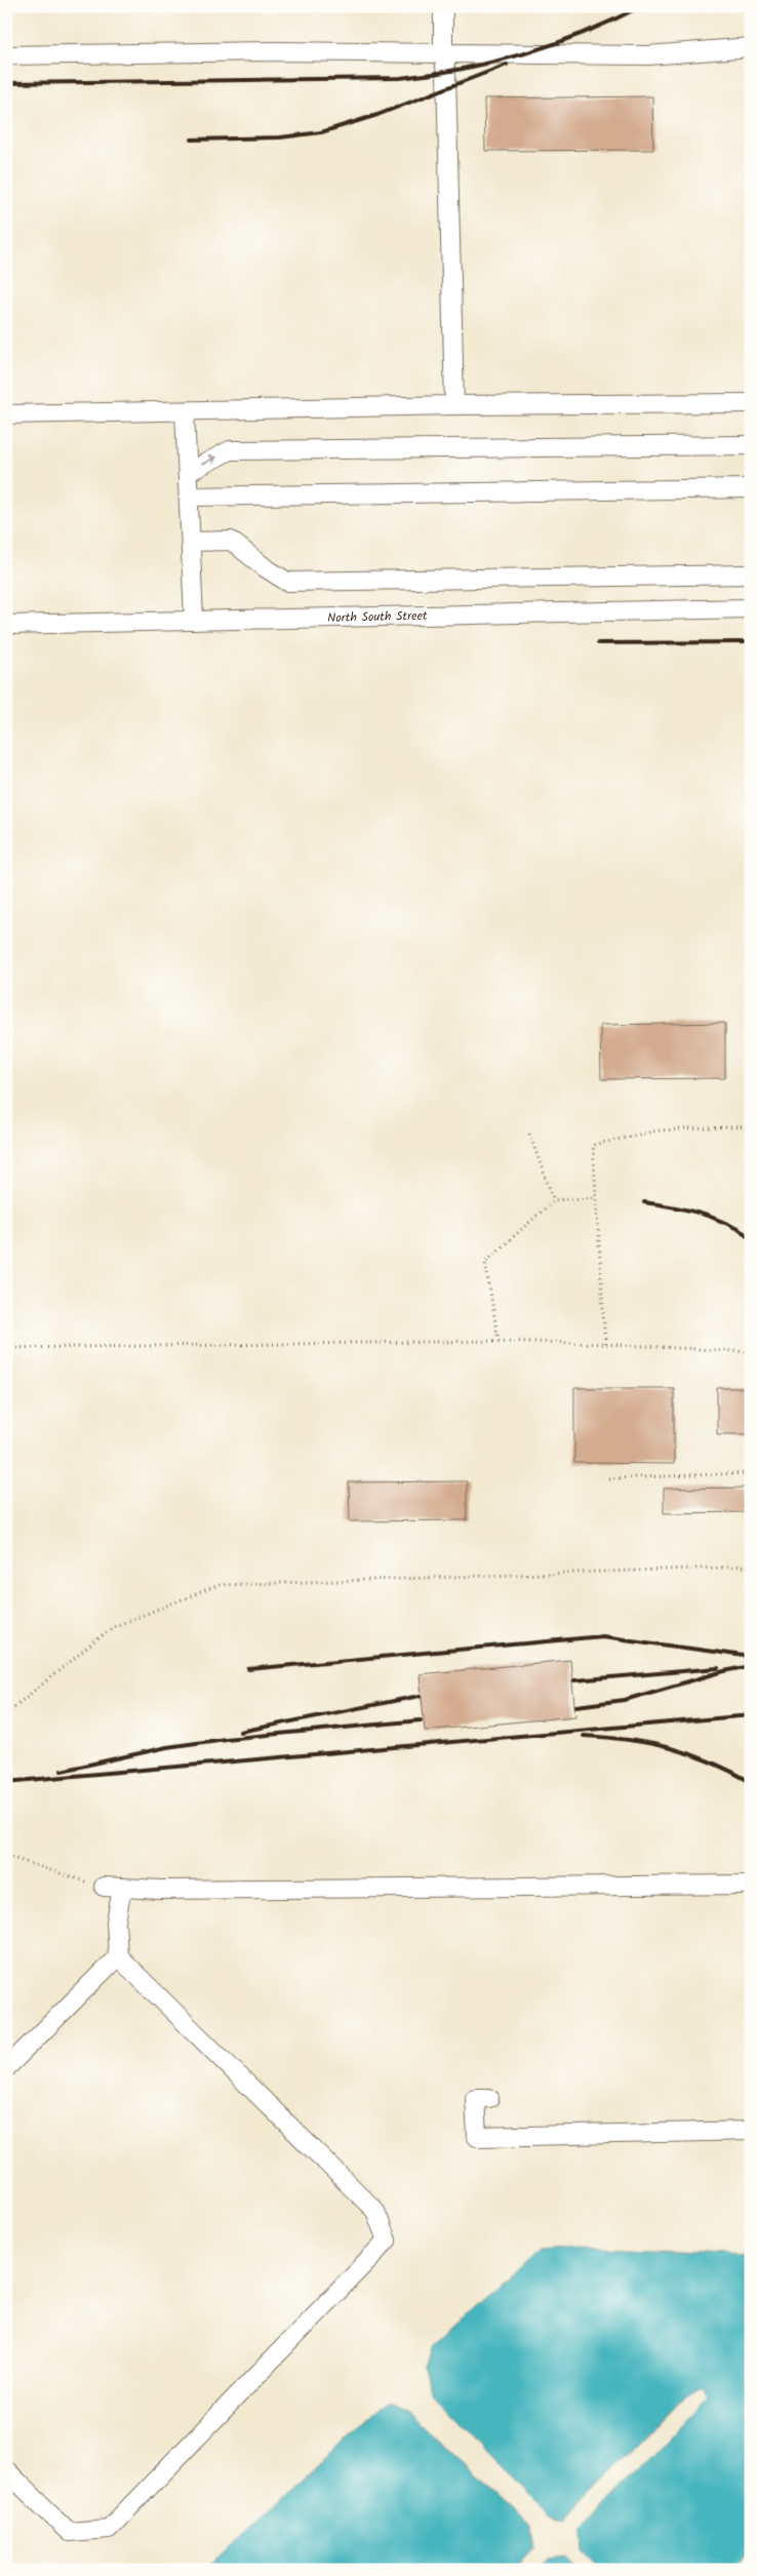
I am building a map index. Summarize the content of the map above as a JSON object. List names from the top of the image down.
{
  "streets": {
    "lane": ["North South Street"]
  }
}
